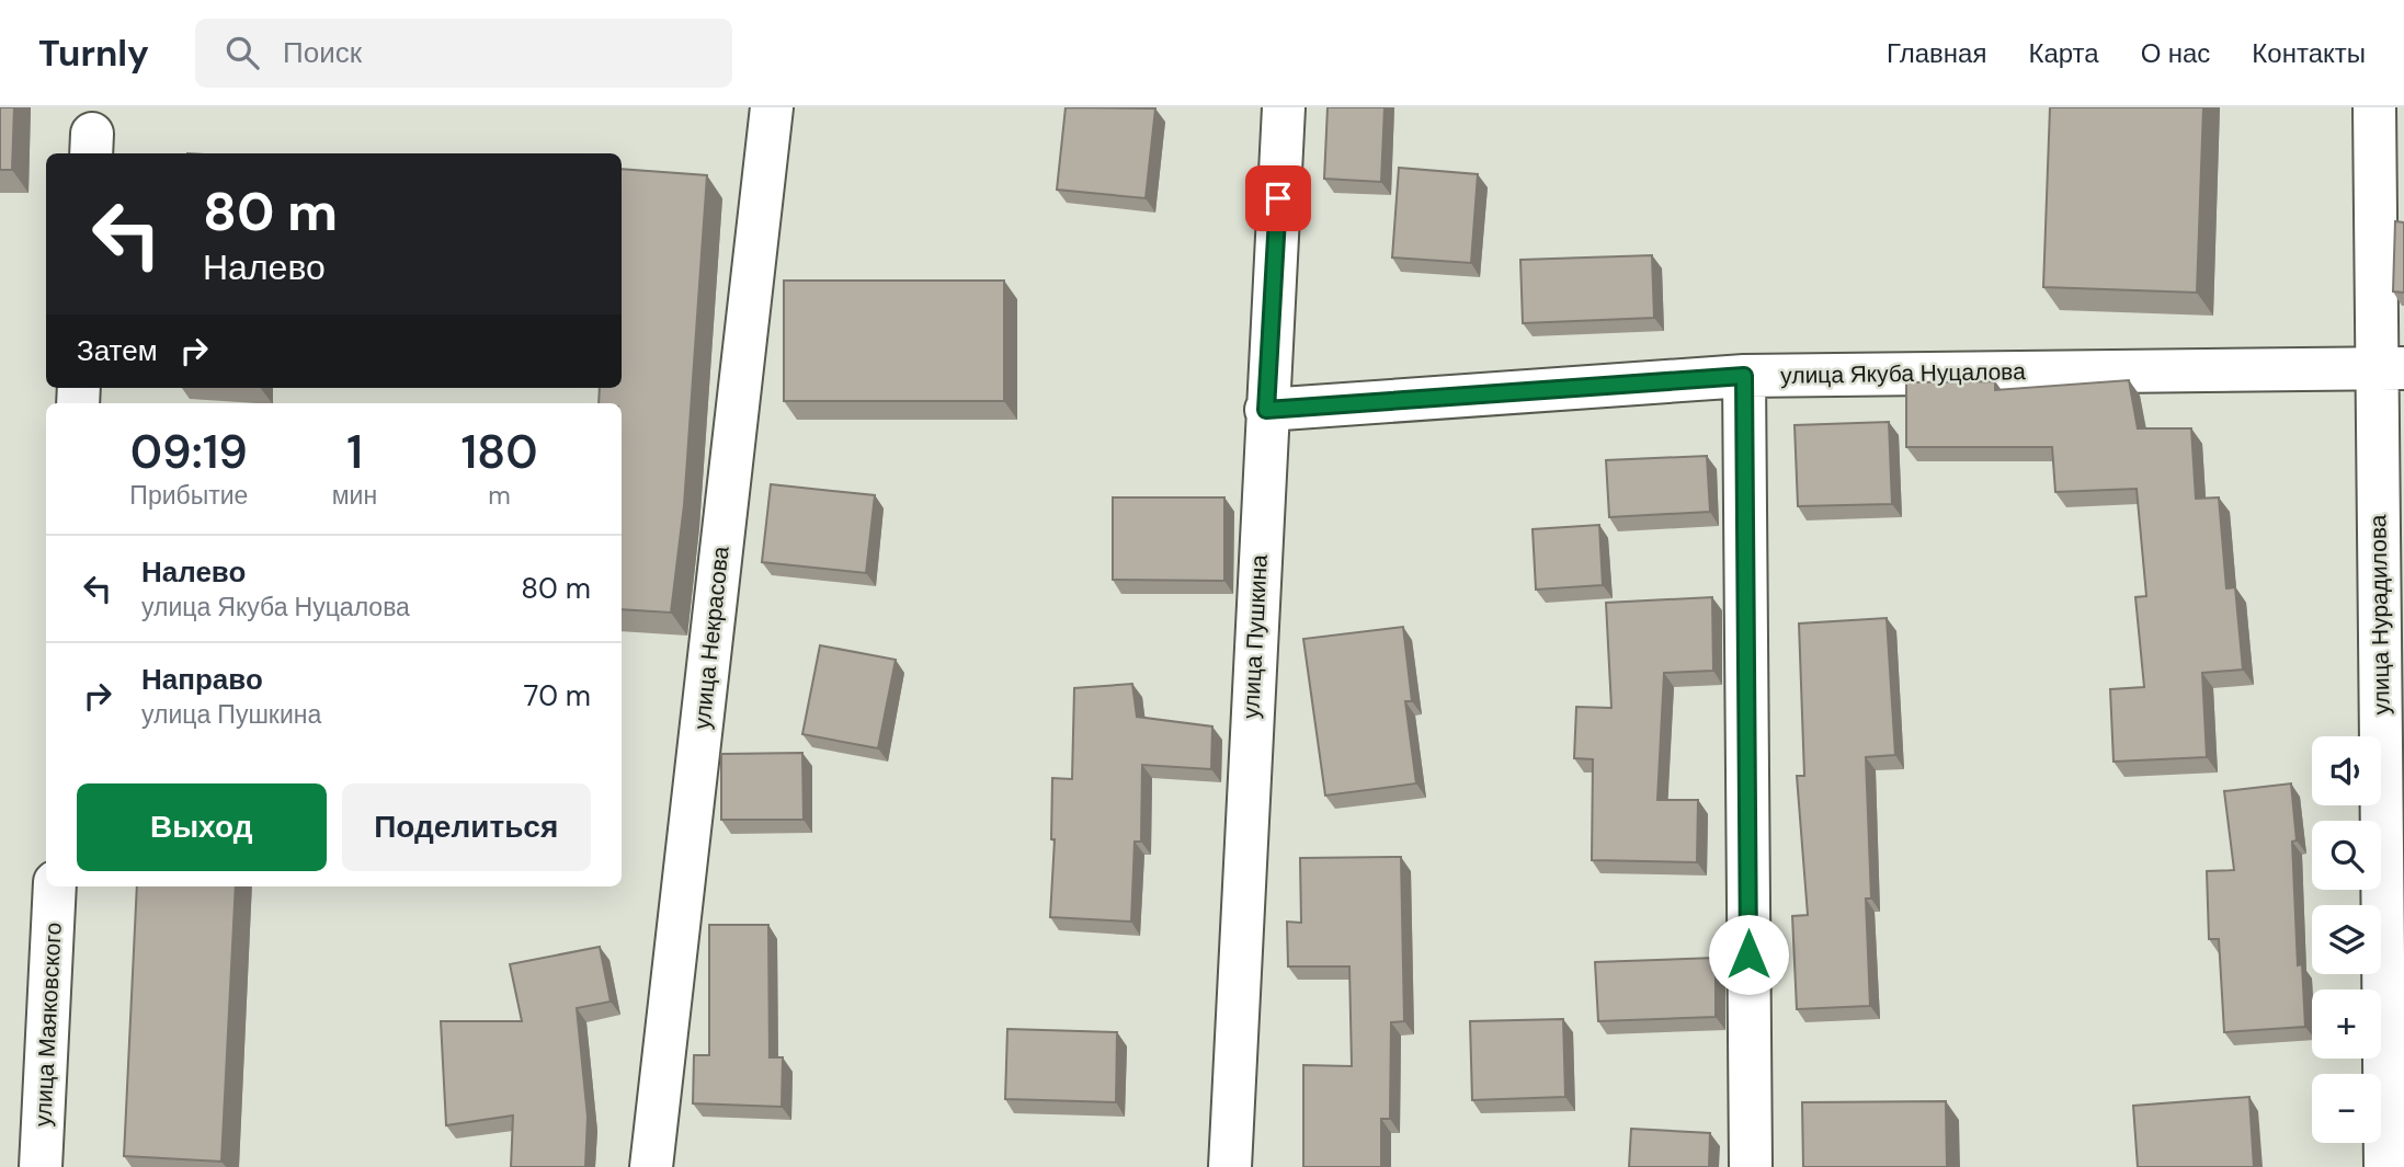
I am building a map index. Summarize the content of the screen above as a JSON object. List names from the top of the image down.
{
  "streets": {
    "street": [
      "улица Якуба Нуцалова",
      "улица Нурадилова",
      "улица Пушкина",
      "улица Некрасова",
      "улица Маяковского"
    ]
  },
  "crossings": [
    ["улица Якуба Нуцалова", "улица Нурадилова"],
    ["улица Якуба Нуцалова", "улица Пушкина"]
  ],
  "page": {
    "header": "Turnly",
    "search": "Поиск",
    "nav": [
      "Главная",
      "Карта",
      "О нас",
      "Контакты"
    ],
    "turn": ["80 m", "Налево"],
    "then": "Затем",
    "eta": [
      "09:19",
      "Прибытие",
      "1",
      "мин",
      "180",
      "m"
    ],
    "list": [
      {
        "name": "Налево",
        "note": "улица Якуба Нуцалова",
        "value": "80 m"
      },
      {
        "name": "Направо",
        "note": "улица Пушкина",
        "value": "70 m"
      }
    ],
    "map_buttons": ["+", "−"],
    "buttons": ["Выход", "Поделиться"]
  }
}
